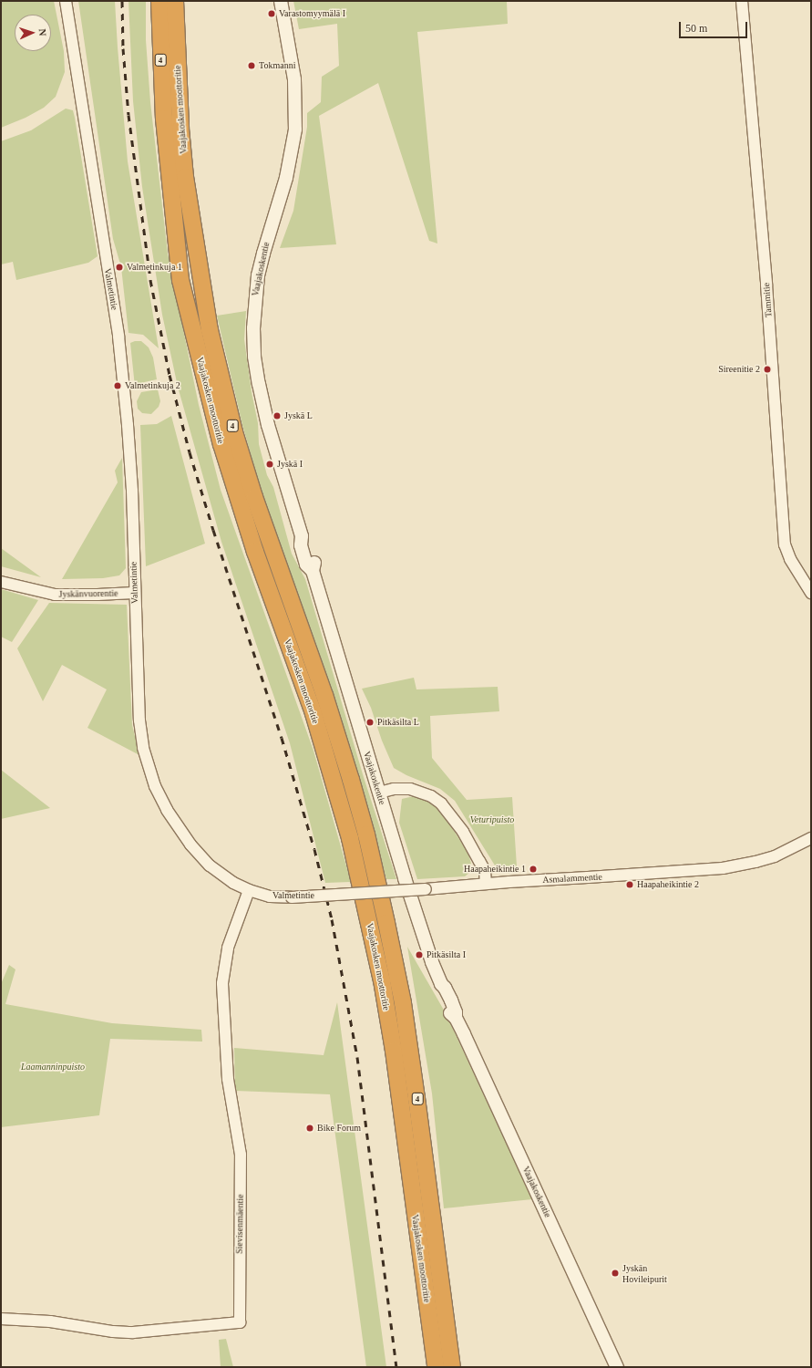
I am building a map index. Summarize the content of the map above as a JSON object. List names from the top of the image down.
{
  "streets": {
    "highway": ["4", "Vaajakosken moottoritie"],
    "main road": ["Vaajakoskentie"],
    "street": [
      "Valmetintie",
      "Tammitie",
      "Jyskänvuorentie",
      "Asmalammentie",
      "Sievisenmäentie"
    ]
  },
  "crossings": [
    ["Valmetintie", "Jyskänvuorentie"],
    ["Valmetintie", "Asmalammentie"],
    ["Valmetintie", "Sievisenmäentie"]
  ],
  "parks": ["Veturipuisto", "Laamanninpuisto"],
  "places": [
    "Varastomyymälä I",
    "Tokmanni",
    "Valmetinkuja 1",
    "Sireenitie 2",
    "Valmetinkuja 2",
    "Jyskä L",
    "Jyskä I",
    "Pitkäsilta L",
    "Haapaheikintie 1",
    "Haapaheikintie 2",
    "Pitkäsilta I",
    "Bike Forum",
    "Jyskän Hovileipurit"
  ],
  "scale_bar": "50 m",
  "north": "right"
}
